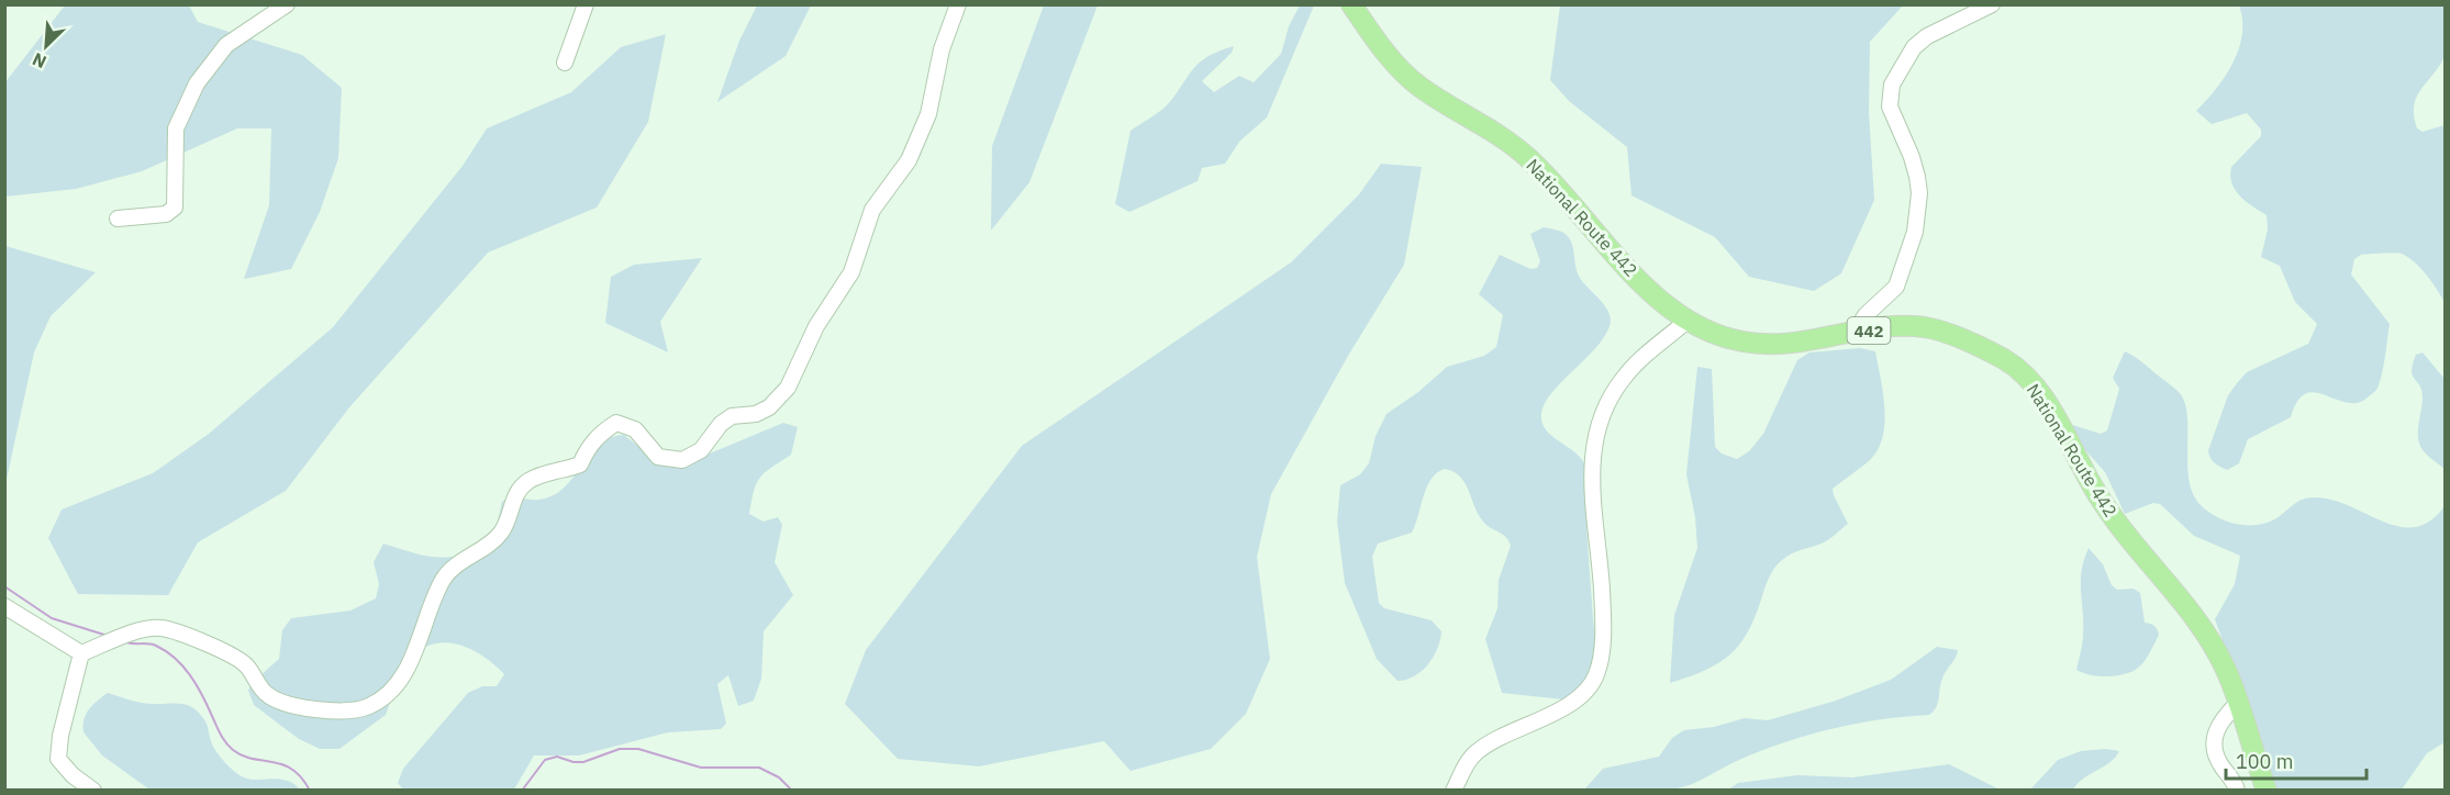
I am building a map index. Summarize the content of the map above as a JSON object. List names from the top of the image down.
{
  "streets": {
    "highway": ["National Route 442", "442"]
  },
  "scale_bar": "100 m",
  "north": "bottom left"
}
